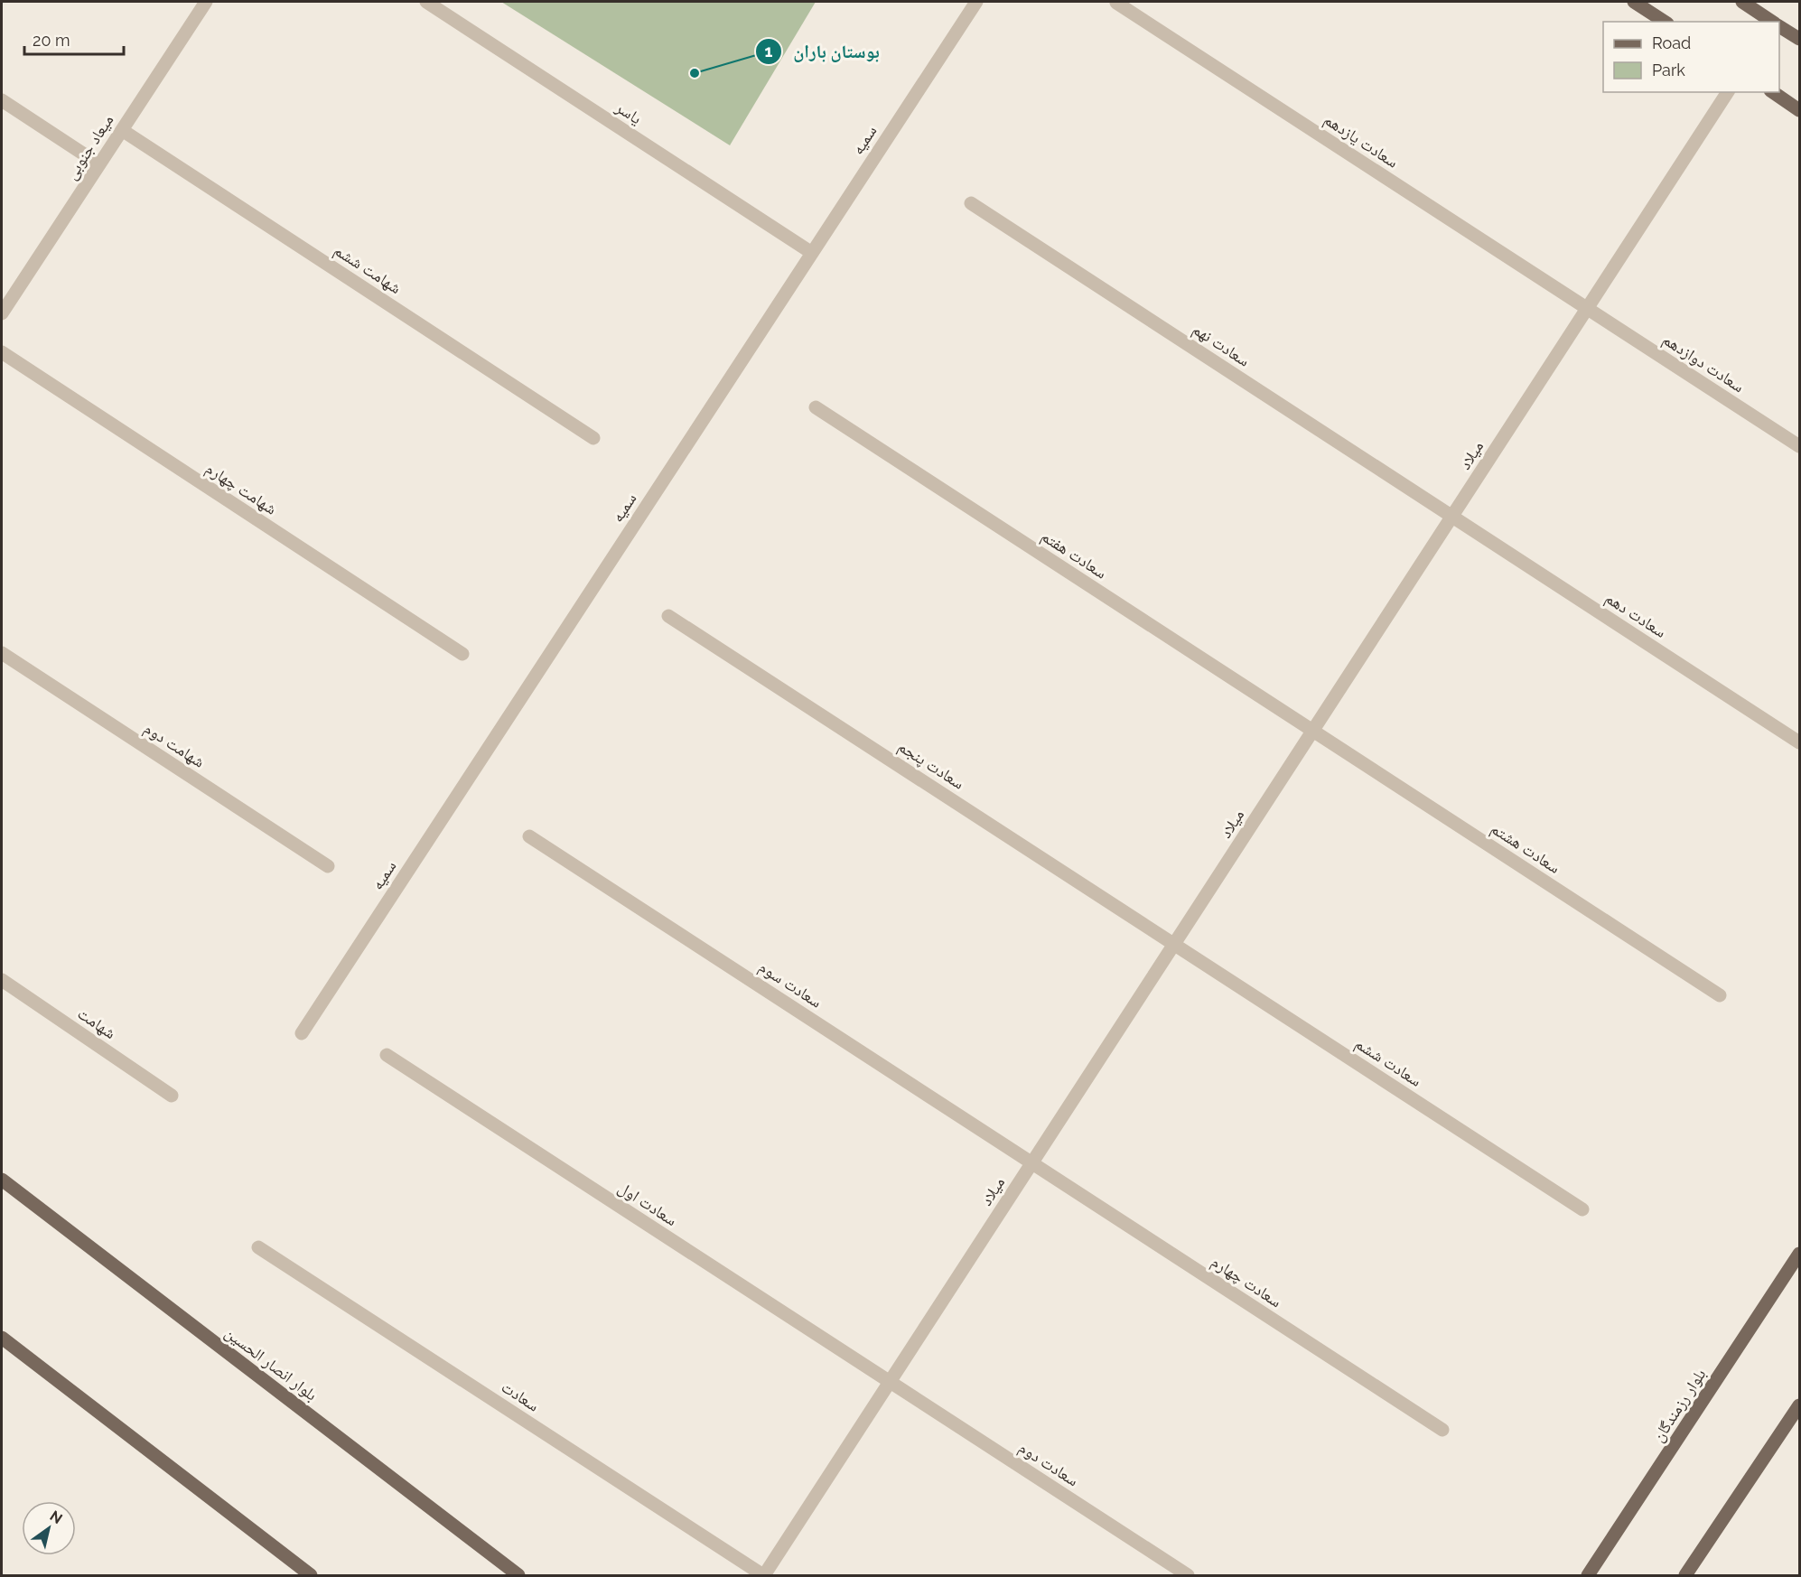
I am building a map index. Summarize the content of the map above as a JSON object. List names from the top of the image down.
{
  "streets": {
    "main road": ["بلوار انصار الحسین", "بلوار رزمندگان"],
    "street": [
      "یاسر",
      "سمیه",
      "سعادت یازدهم",
      "میعاد جنوبی",
      "شهامت ششم",
      "سعادت نهم",
      "سعادت دوازدهم",
      "میلاد",
      "شهامت چهارم",
      "سعادت هفتم",
      "سعادت دهم",
      "شهامت دوم",
      "سعادت پنجم",
      "سعادت هشتم",
      "سعادت سوم",
      "شهامت",
      "سعادت ششم",
      "سعادت اول",
      "سعادت چهارم",
      "سعادت",
      "سعادت دوم"
    ]
  },
  "crossings": [
    ["یاسر", "سمیه"],
    ["سعادت یازدهم", "سعادت دوازدهم"],
    ["سعادت یازدهم", "میلاد"],
    ["میعاد جنوبی", "شهامت ششم"],
    ["سعادت نهم", "میلاد"],
    ["سعادت نهم", "سعادت دهم"],
    ["سعادت دوازدهم", "میلاد"],
    ["میلاد", "سعادت هفتم"],
    ["میلاد", "سعادت دهم"],
    ["میلاد", "سعادت پنجم"],
    ["میلاد", "سعادت هشتم"],
    ["میلاد", "سعادت سوم"],
    ["میلاد", "سعادت ششم"],
    ["میلاد", "سعادت اول"],
    ["میلاد", "سعادت چهارم"],
    ["میلاد", "سعادت"],
    ["میلاد", "سعادت دوم"],
    ["سعادت هفتم", "سعادت هشتم"],
    ["سعادت پنجم", "سعادت ششم"],
    ["سعادت سوم", "سعادت چهارم"],
    ["سعادت اول", "سعادت دوم"]
  ],
  "places": ["بوستان باران"],
  "legend": ["Road", "Park"],
  "scale_bar": "20 m",
  "north": "top right"
}
